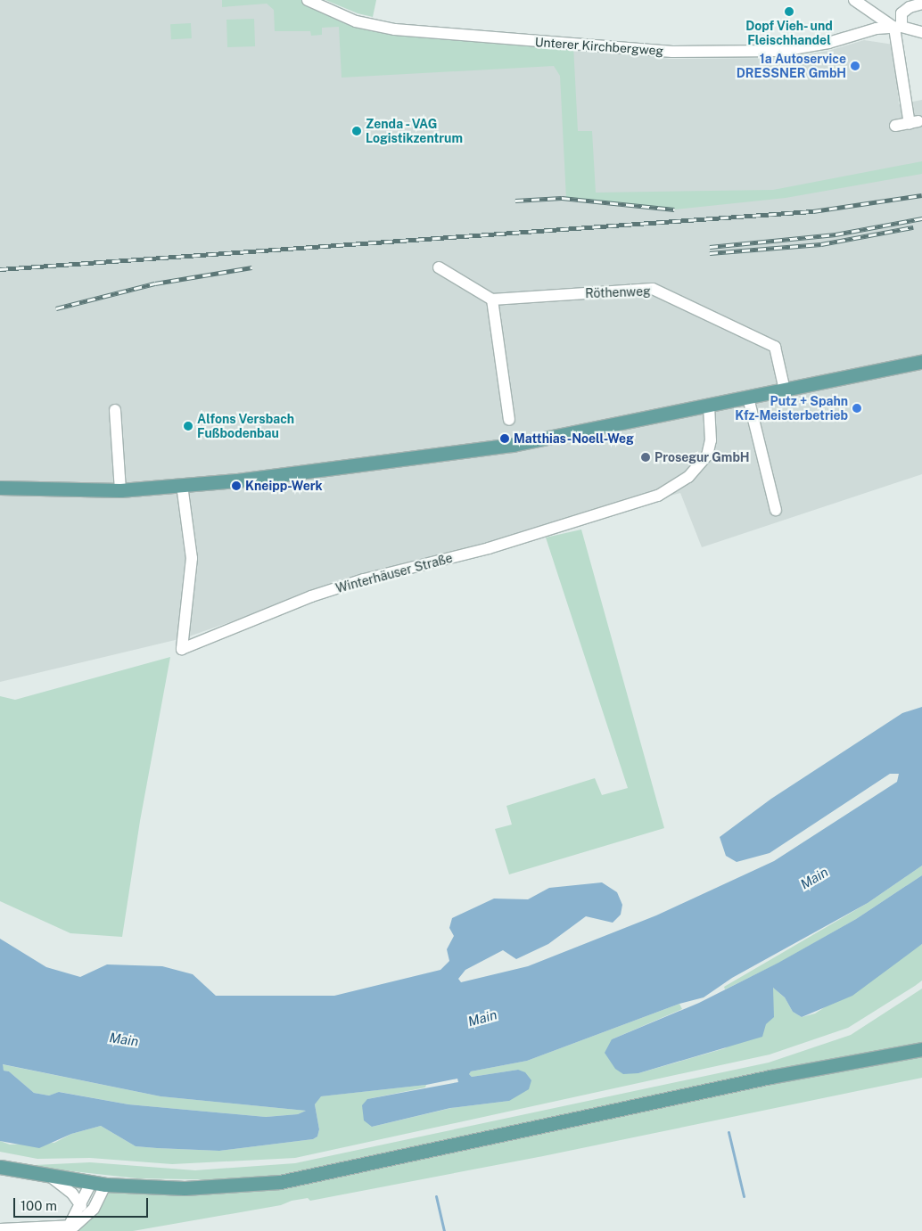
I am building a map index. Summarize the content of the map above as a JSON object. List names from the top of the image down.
{
  "streets": {
    "street": ["Unterer Kirchbergweg", "Röthenweg", "Winterhäuser Straße"]
  },
  "water": ["Main"],
  "places": [
    "Dopf Vieh- und Fleischhandel",
    "1a Autoservice DRESSNER GmbH",
    "Zenda - VAG Logistikzentrum",
    "Putz + Spahn Kfz-Meisterbetrieb",
    "Alfons Versbach Fußbodenbau",
    "Matthias-Noell-Weg",
    "Prosegur GmbH",
    "Kneipp-Werk"
  ],
  "scale_bar": "100 m"
}
